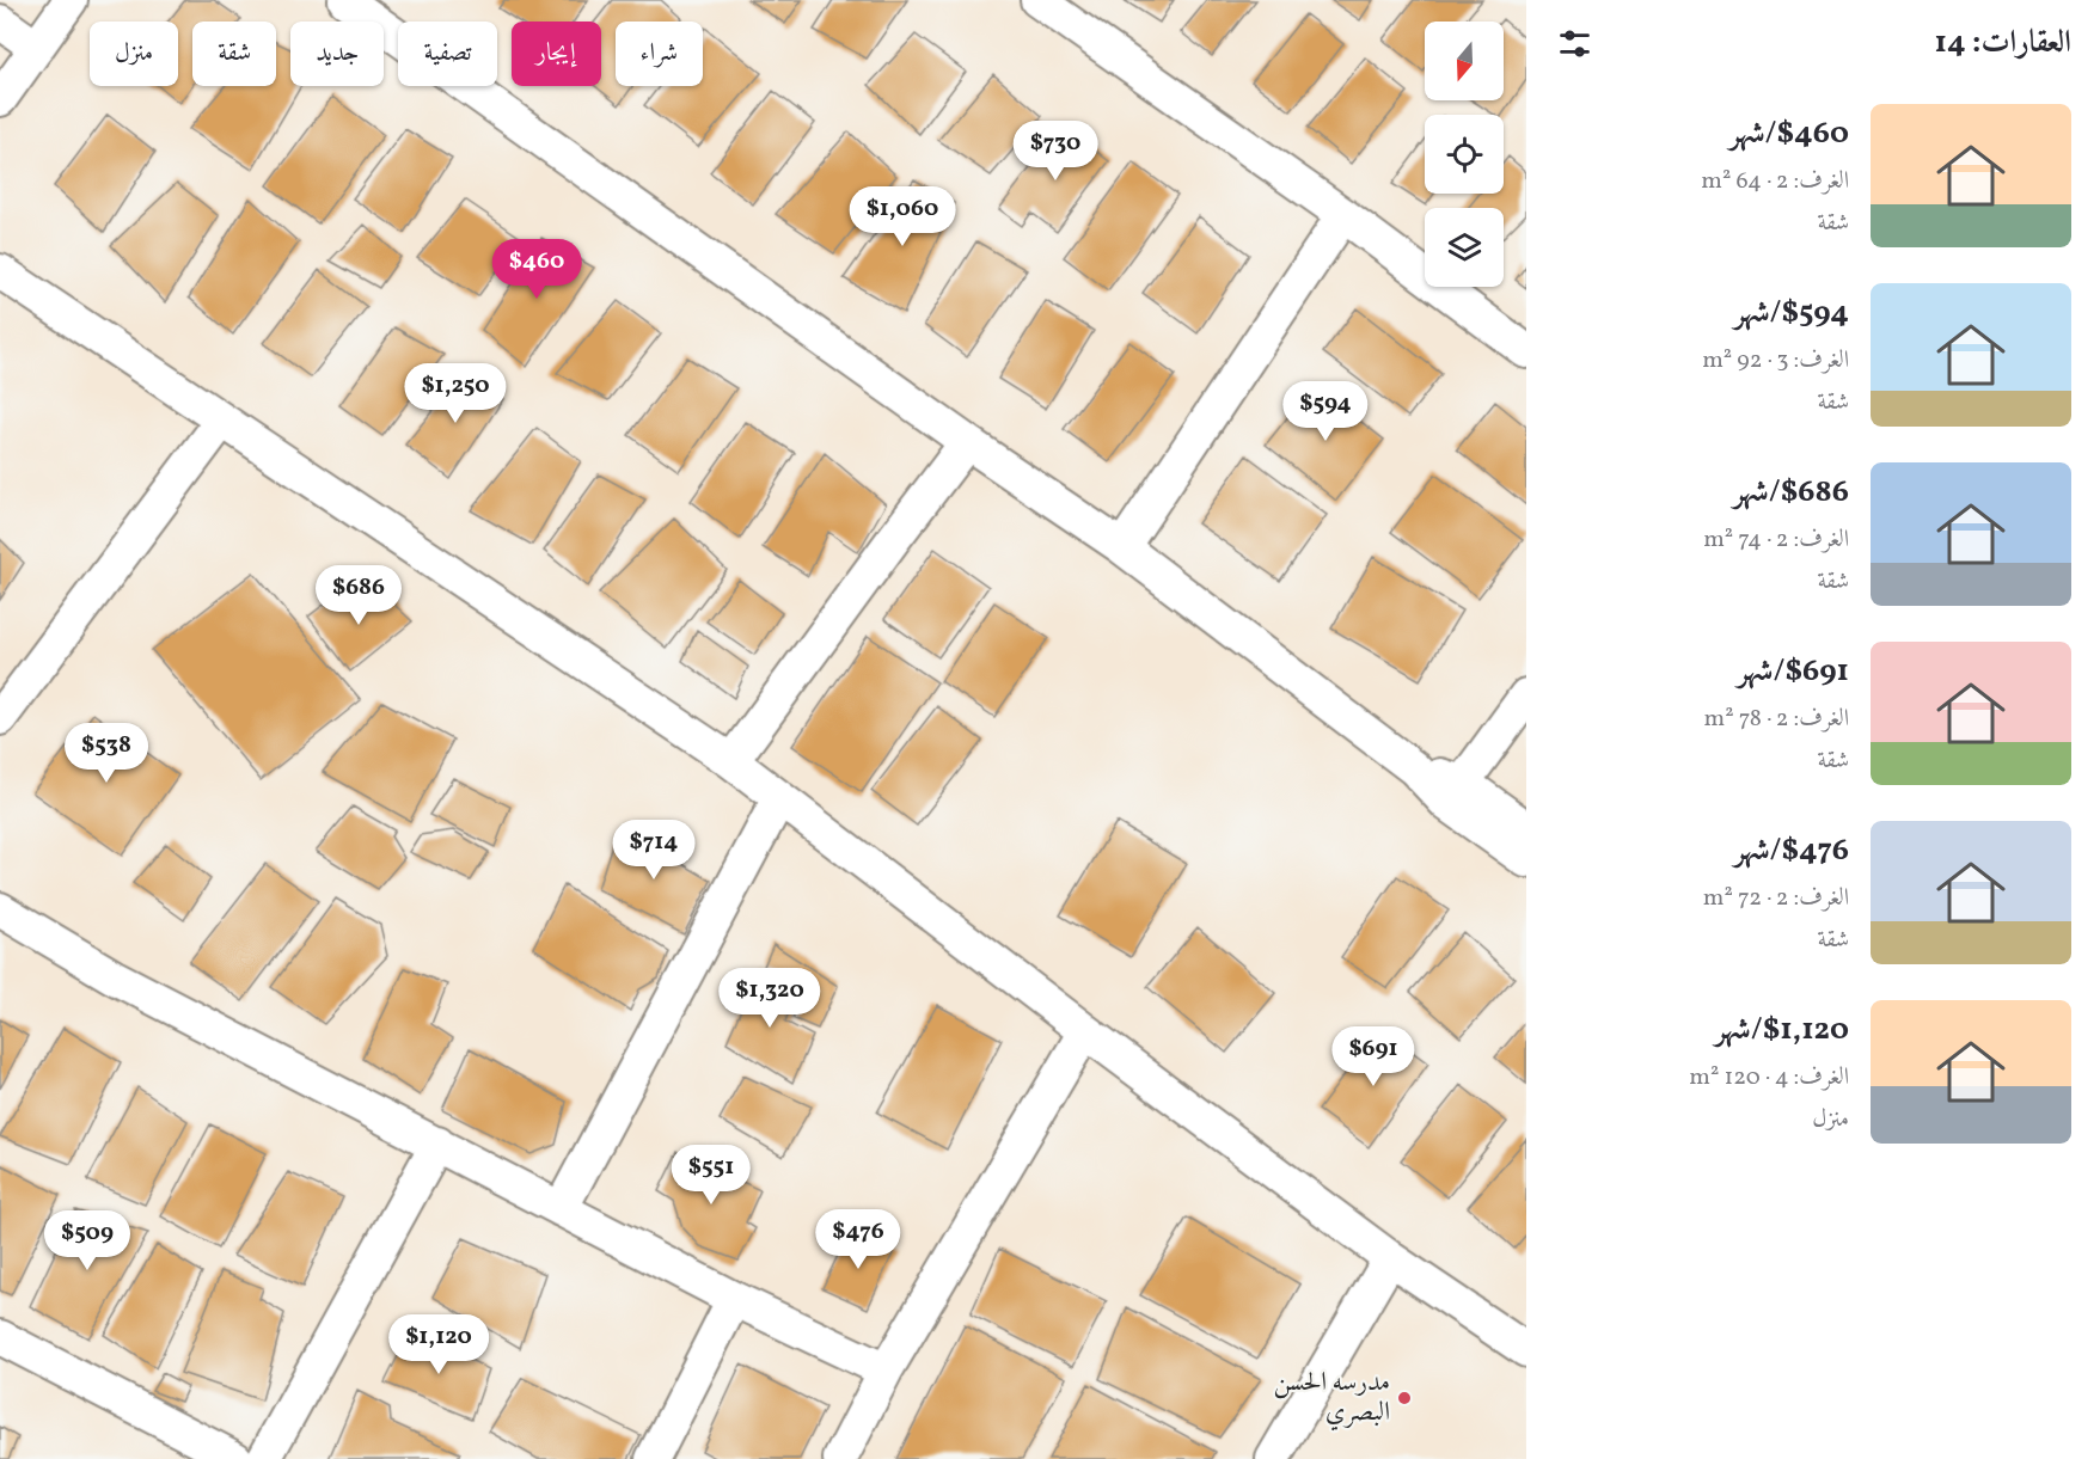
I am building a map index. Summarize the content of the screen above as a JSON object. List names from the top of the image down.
{
  "places": ["مدرسه الحسن البصري"],
  "north": "bottom",
  "page": {
    "heading": "العقارات: 14",
    "chip": [
      "شراء",
      "إيجار",
      "تصفية",
      "جديد",
      "شقة",
      "منزل"
    ],
    "list": [
      {
        "name": "$460/شهر",
        "note": "الغرف: 2 · 64 m² · شقة"
      },
      {
        "name": "$594/شهر",
        "note": "الغرف: 3 · 92 m² · شقة"
      },
      {
        "name": "$686/شهر",
        "note": "الغرف: 2 · 74 m² · شقة"
      },
      {
        "name": "$691/شهر",
        "note": "الغرف: 2 · 78 m² · شقة"
      },
      {
        "name": "$476/شهر",
        "note": "الغرف: 2 · 72 m² · شقة"
      },
      {
        "name": "$1,120/شهر",
        "note": "الغرف: 4 · 120 m² · منزل"
      }
    ],
    "price": [
      "$730",
      "$1,060",
      "$460",
      "$1,250",
      "$594",
      "$686",
      "$538",
      "$714",
      "$1,320",
      "$691",
      "$551",
      "$476",
      "$509",
      "$1,120"
    ]
  }
}
